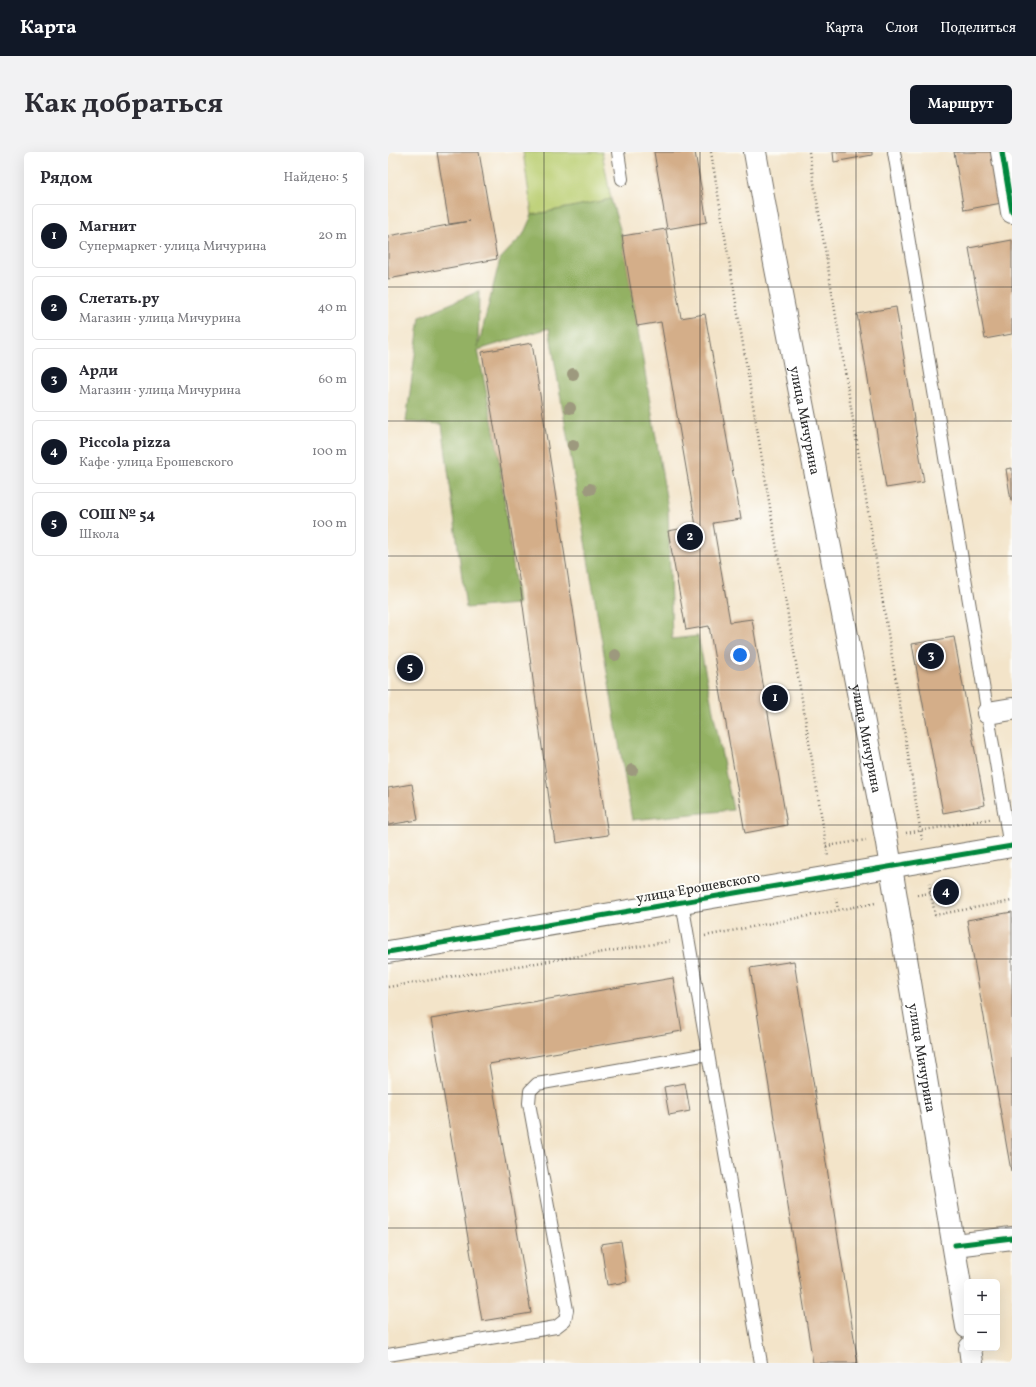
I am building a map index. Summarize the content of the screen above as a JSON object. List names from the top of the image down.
{
  "streets": {
    "main road": ["улица Мичурина", "улица Ерошевского"]
  },
  "crossings": [
    ["улица Мичурина", "улица Ерошевского"]
  ],
  "page": {
    "header": "Карта",
    "nav": ["Карта", "Слои", "Поделиться"],
    "title": "Как добраться",
    "buttons": "Маршрут",
    "heading": ["Рядом", "Найдено: 5"],
    "list": [
      {
        "mark": "1",
        "name": "Магнит",
        "note": "Супермаркет · улица Мичурина",
        "value": "20 m"
      },
      {
        "mark": "2",
        "name": "Слетать.ру",
        "note": "Магазин · улица Мичурина",
        "value": "40 m"
      },
      {
        "mark": "3",
        "name": "Арди",
        "note": "Магазин · улица Мичурина",
        "value": "60 m"
      },
      {
        "mark": "4",
        "name": "Piccola pizza",
        "note": "Кафе · улица Ерошевского",
        "value": "100 m"
      },
      {
        "mark": "5",
        "name": "СОШ № 54",
        "note": "Школа",
        "value": "100 m"
      }
    ],
    "pins": [
      "2",
      "3",
      "5",
      "1",
      "4"
    ],
    "map_buttons": ["+", "−"]
  }
}
